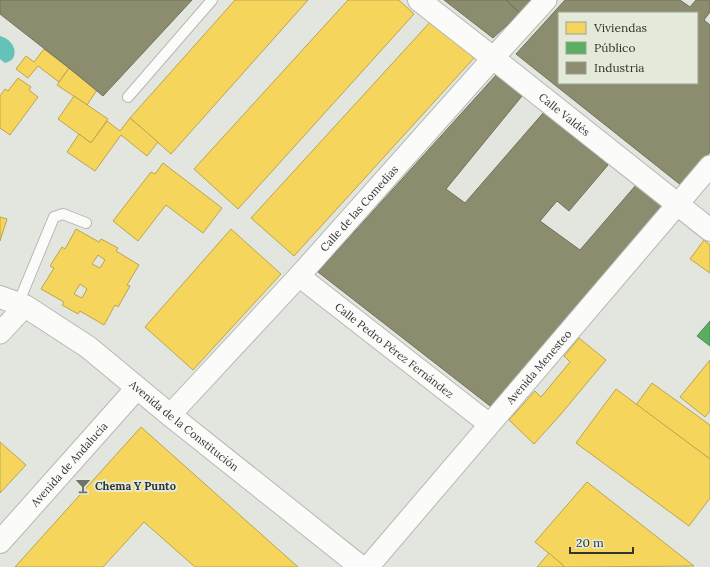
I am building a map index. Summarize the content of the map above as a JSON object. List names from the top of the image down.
{
  "streets": {
    "street": [
      "Calle Valdés",
      "Calle de las Comedias",
      "Calle Pedro Pérez Fernández",
      "Avenida Menesteo",
      "Avenida de la Constitución",
      "Avenida de Andalucía"
    ]
  },
  "crossings": [
    ["Calle Valdés", "Calle de las Comedias"],
    ["Calle Valdés", "Avenida Menesteo"],
    ["Calle de las Comedias", "Calle Pedro Pérez Fernández"],
    ["Calle de las Comedias", "Avenida de la Constitución"],
    ["Calle Pedro Pérez Fernández", "Avenida Menesteo"],
    ["Avenida de la Constitución", "Avenida de Andalucía"]
  ],
  "places": {
    "bar": ["Chema Y Punto"]
  },
  "legend": ["Viviendas", "Público", "Industria"],
  "scale_bar": "20 m"
}
